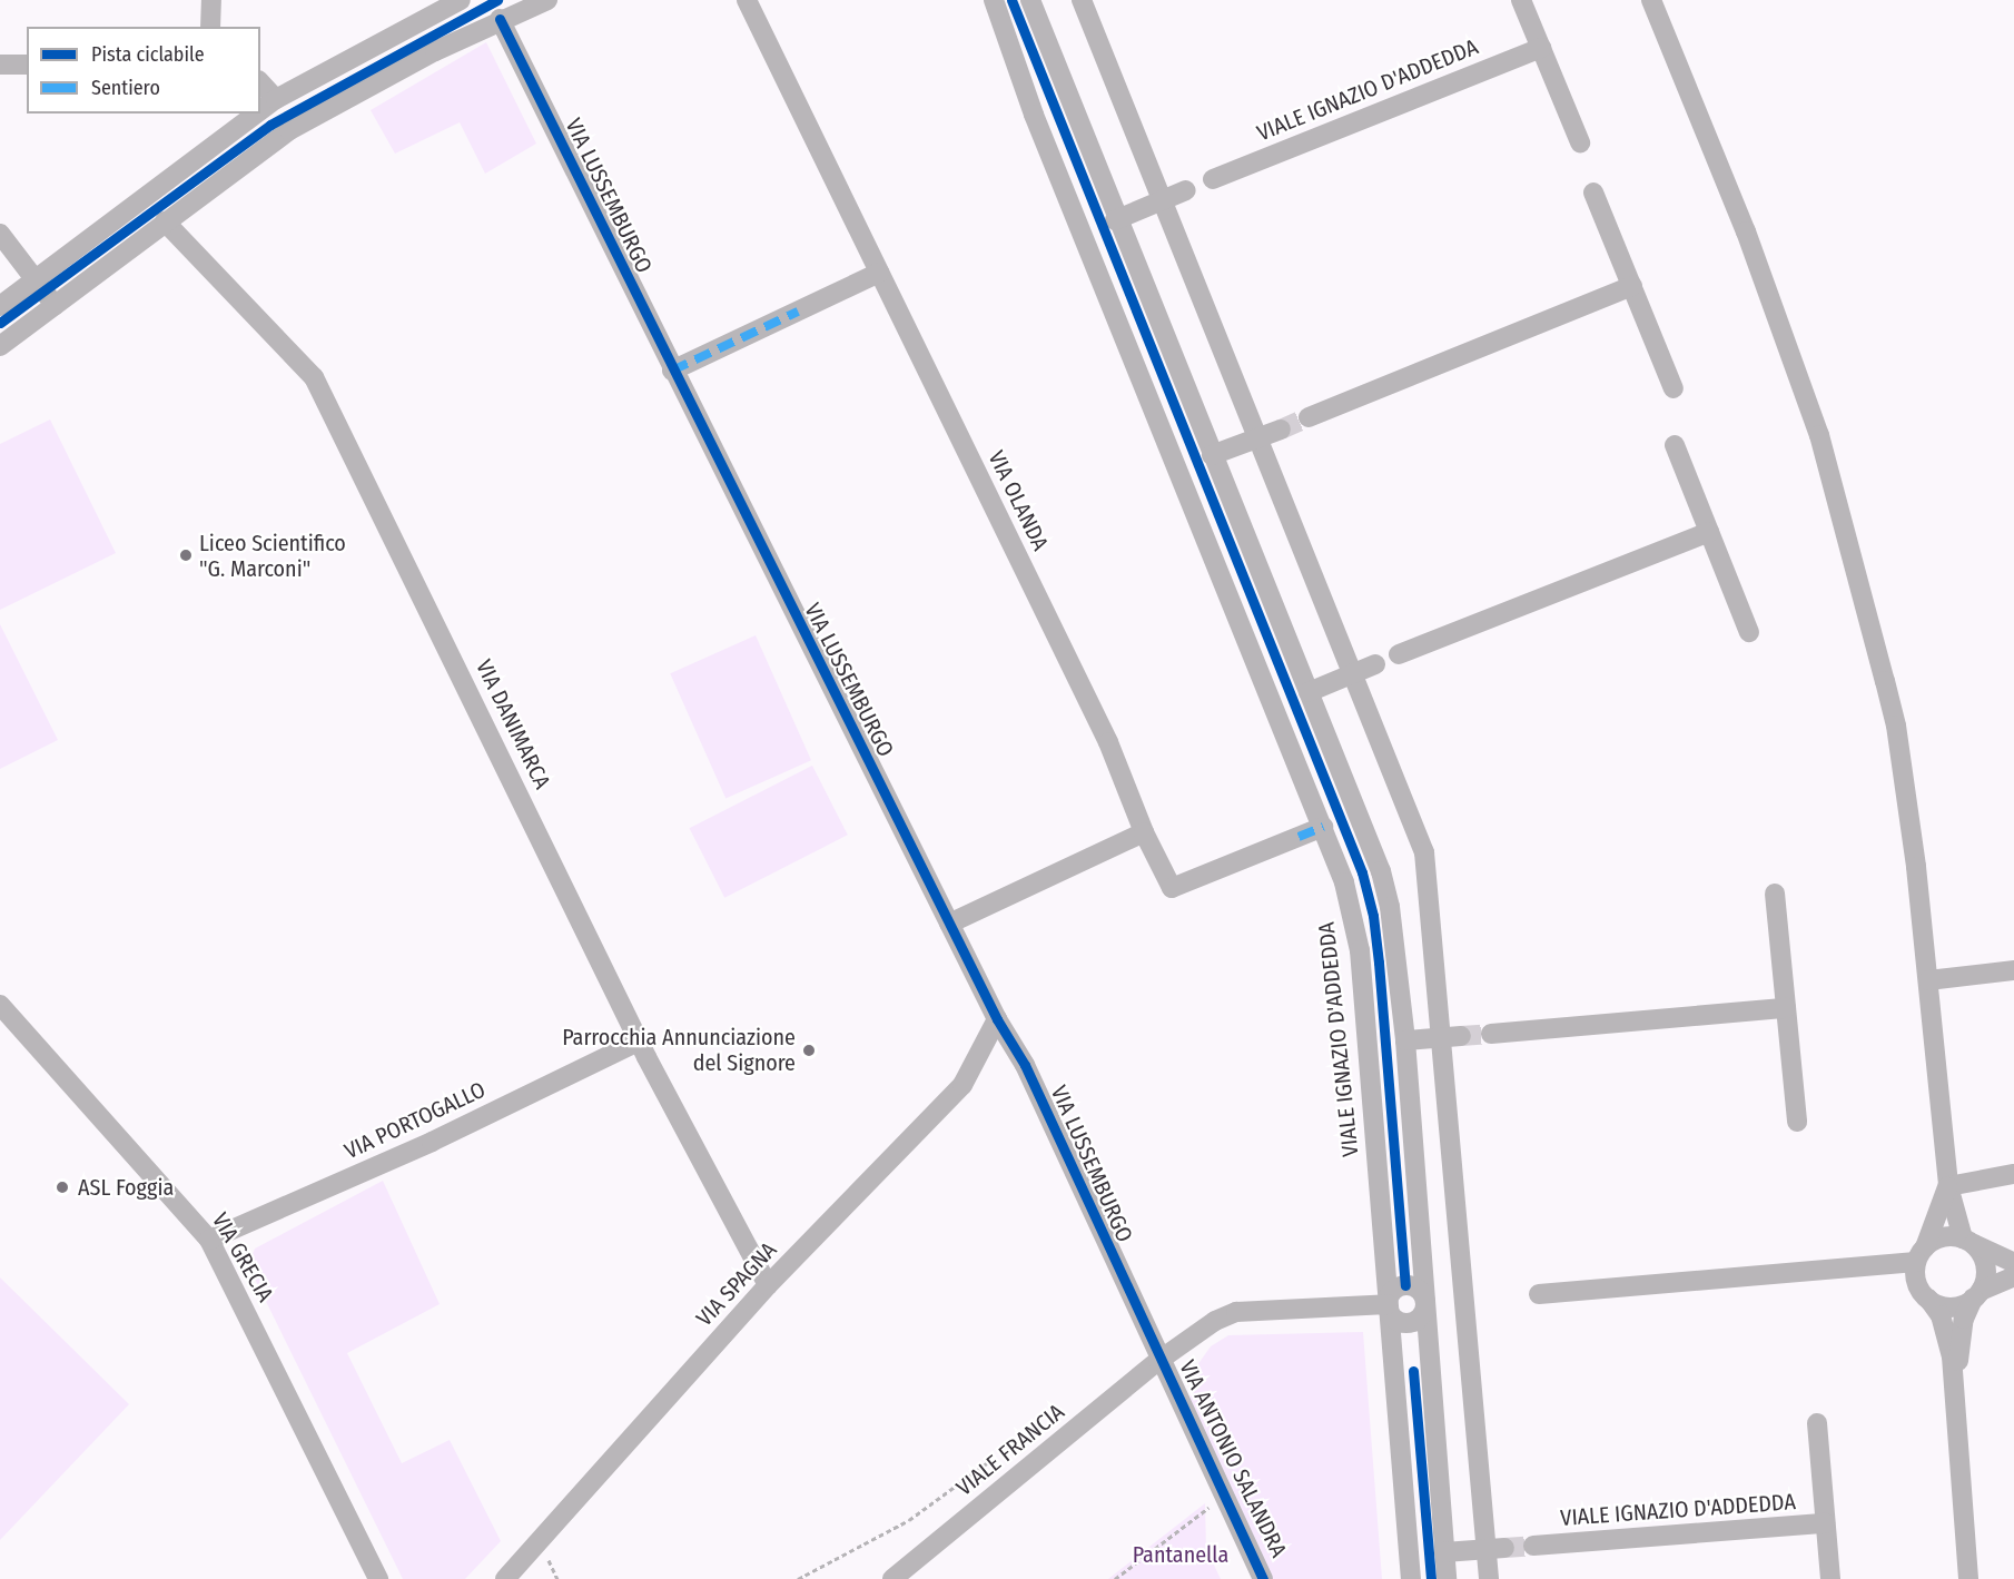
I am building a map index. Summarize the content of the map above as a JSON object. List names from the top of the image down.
{
  "streets": {
    "street": [
      "VIALE IGNAZIO D'ADDEDDA",
      "VIA LUSSEMBURGO",
      "VIA OLANDA",
      "VIA DANIMARCA",
      "VIA PORTOGALLO",
      "VIA GRECIA",
      "VIA SPAGNA",
      "VIALE FRANCIA",
      "VIA ANTONIO SALANDRA"
    ]
  },
  "crossings": [
    ["VIALE IGNAZIO D'ADDEDDA", "VIA OLANDA"],
    ["VIALE IGNAZIO D'ADDEDDA", "VIALE FRANCIA"],
    ["VIA LUSSEMBURGO", "VIA SPAGNA"],
    ["VIA LUSSEMBURGO", "VIALE FRANCIA"],
    ["VIA LUSSEMBURGO", "VIA ANTONIO SALANDRA"],
    ["VIA DANIMARCA", "VIA PORTOGALLO"],
    ["VIA DANIMARCA", "VIA SPAGNA"],
    ["VIA PORTOGALLO", "VIA GRECIA"],
    ["VIALE FRANCIA", "VIA ANTONIO SALANDRA"]
  ],
  "parks": ["Pantanella"],
  "places": ["Liceo Scientifico \"G. Marconi\"", "Parrocchia Annunciazione del Signore", "ASL Foggia"],
  "legend": ["Pista ciclabile", "Sentiero"]
}
